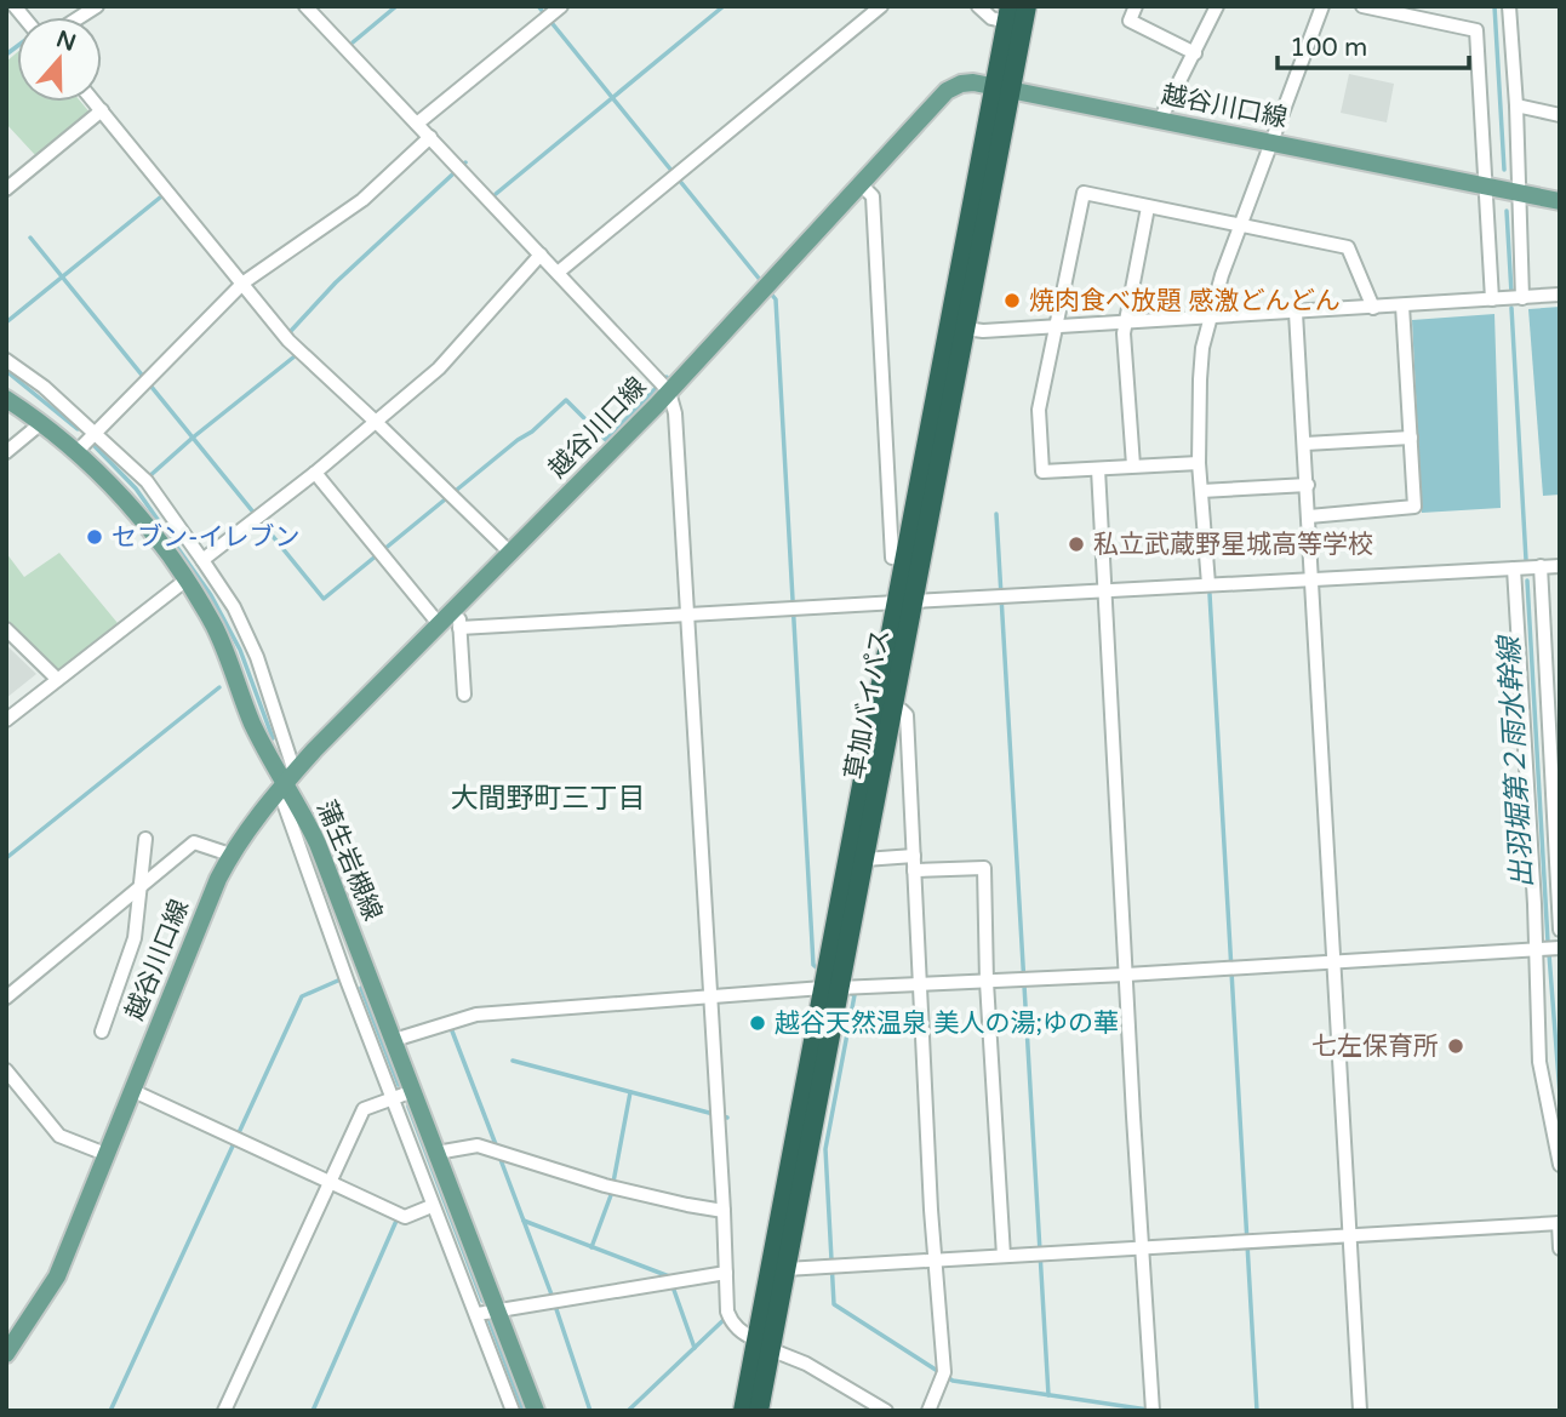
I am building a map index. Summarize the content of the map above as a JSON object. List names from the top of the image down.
{
  "streets": {
    "highway": ["草加バイパス"],
    "main road": ["越谷川口線", "蒲生岩槻線"]
  },
  "crossings": [
    ["越谷川口線", "草加バイパス"],
    ["越谷川口線", "蒲生岩槻線"]
  ],
  "districts": ["大間野町三丁目"],
  "water": ["出羽堀第２雨水幹線"],
  "places": [
    "焼肉食べ放題 感激どんどん",
    "セブン-イレブン",
    "私立武蔵野星城高等学校",
    "越谷天然温泉 美人の湯;ゆの華",
    "七左保育所"
  ],
  "scale_bar": "100 m",
  "north": "top"
}
